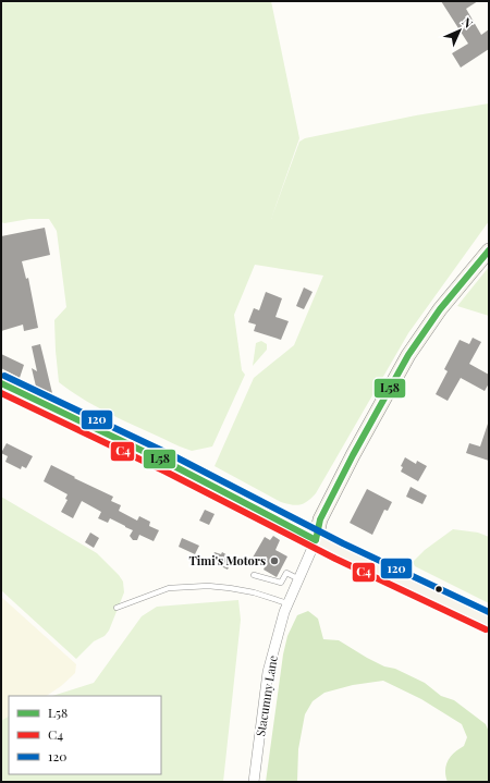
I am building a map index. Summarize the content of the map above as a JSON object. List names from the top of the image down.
{
  "streets": {
    "street": ["Stacumny Lane"]
  },
  "places": ["Timi's Motors"],
  "lines": ["transit line L58", "transit line 120", "transit line C4"],
  "legend": ["L58", "C4", "120"],
  "north": "top right"
}
